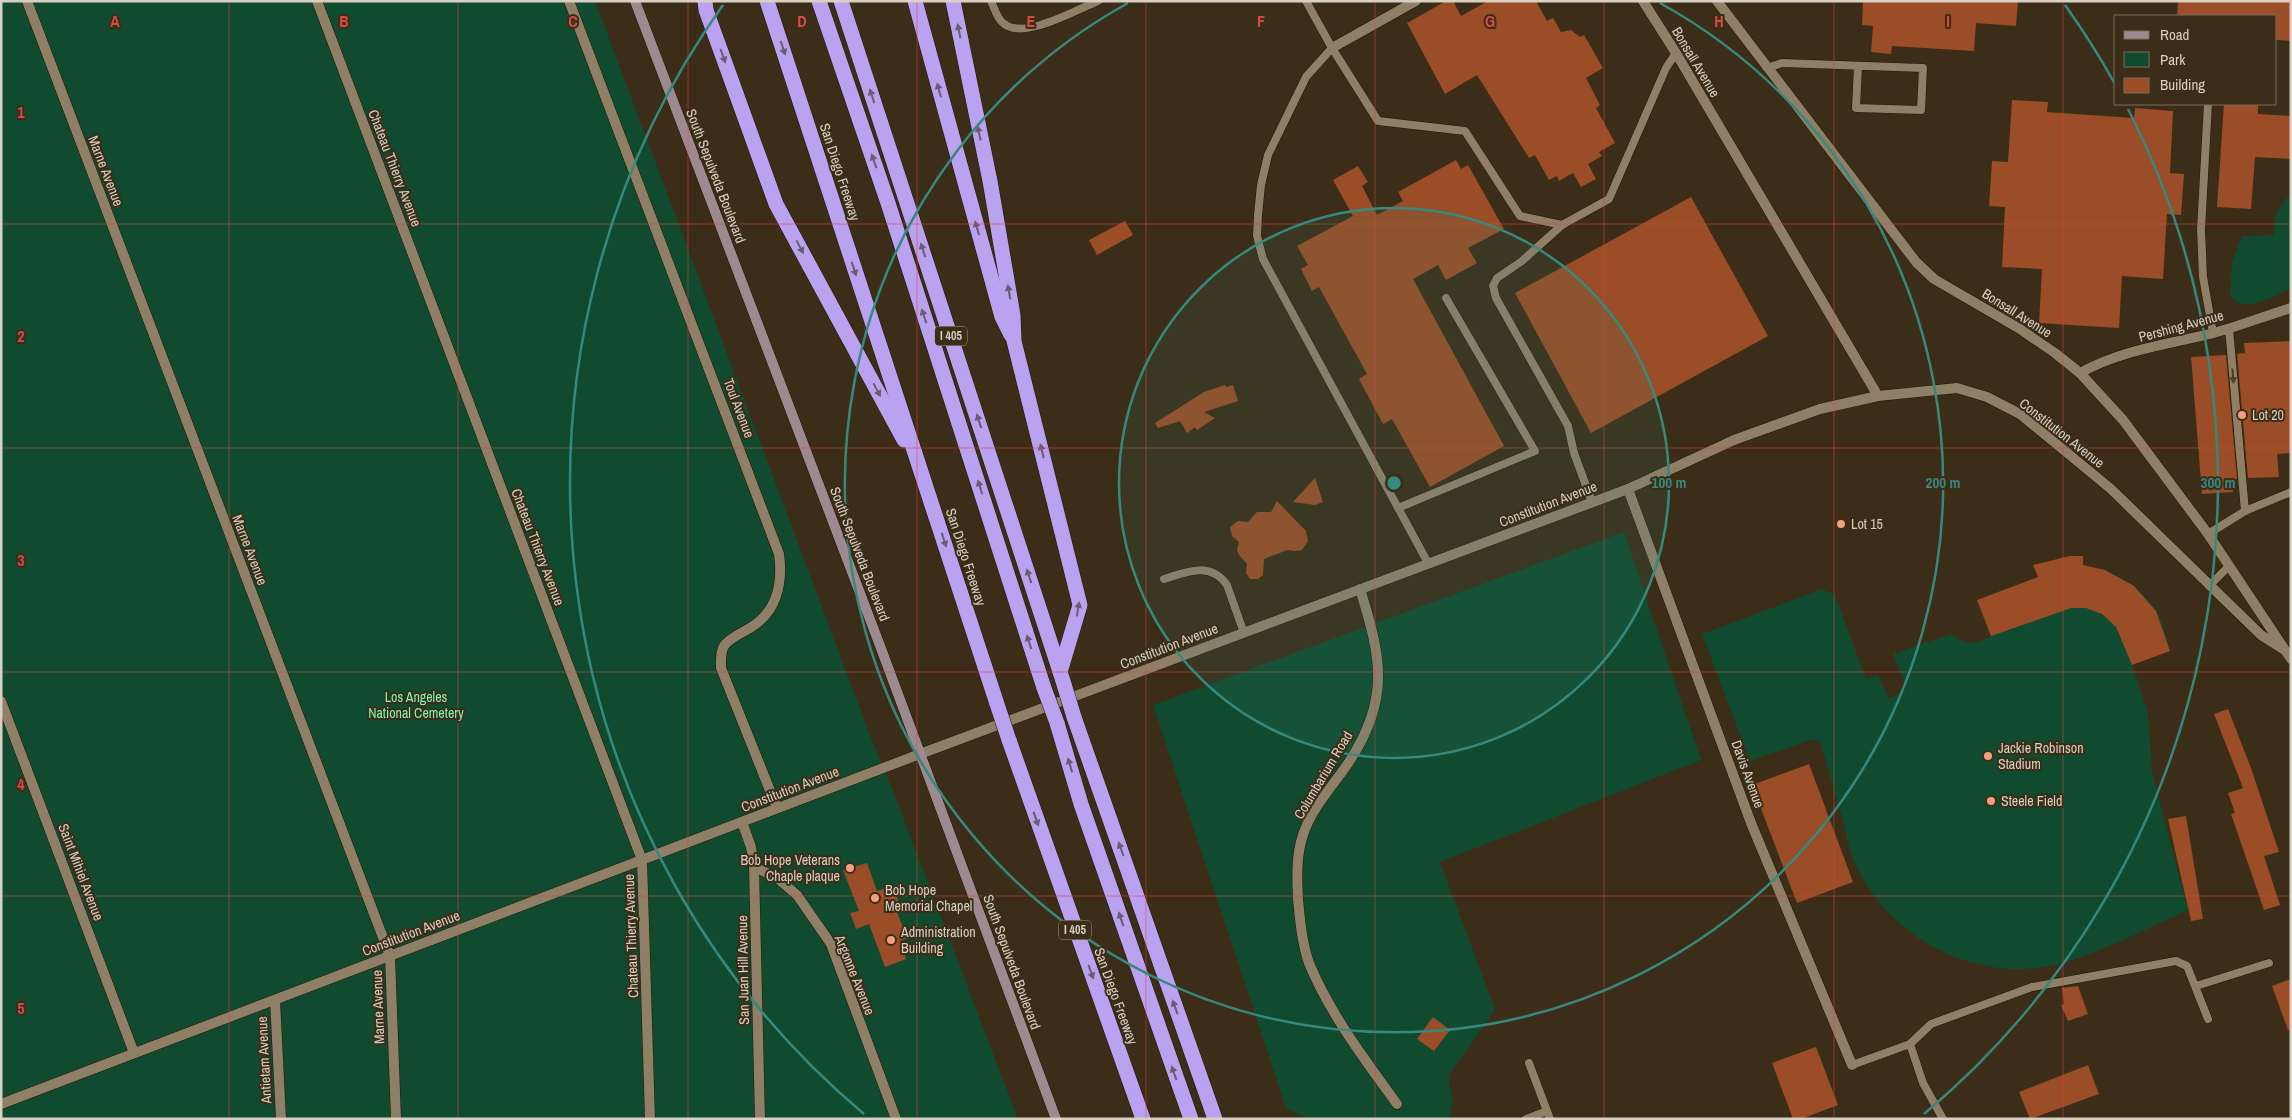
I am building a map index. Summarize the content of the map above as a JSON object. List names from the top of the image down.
{
  "streets": {
    "highway": ["San Diego Freeway", "I 405"],
    "main road": ["South Sepulveda Boulevard"],
    "street": [
      "Bonsall Avenue",
      "Chateau Thierry Avenue",
      "Marne Avenue",
      "Pershing Avenue",
      "Toul Avenue",
      "Constitution Avenue",
      "Davis Avenue",
      "Columbarium Road",
      "Saint Mihiel Avenue",
      "San Juan Hill Avenue",
      "Argonne Avenue",
      "Antietam Avenue"
    ]
  },
  "crossings": [
    ["Bonsall Avenue", "Pershing Avenue"],
    ["Bonsall Avenue", "Constitution Avenue"],
    ["Chateau Thierry Avenue", "Constitution Avenue"],
    ["Marne Avenue", "Constitution Avenue"],
    ["South Sepulveda Boulevard", "Constitution Avenue"],
    ["Toul Avenue", "Constitution Avenue"],
    ["Constitution Avenue", "Davis Avenue"],
    ["Constitution Avenue", "Columbarium Road"],
    ["Constitution Avenue", "Saint Mihiel Avenue"],
    ["Constitution Avenue", "San Juan Hill Avenue"],
    ["Constitution Avenue", "Antietam Avenue"],
    ["San Juan Hill Avenue", "Argonne Avenue"]
  ],
  "parks": ["Los Angeles National Cemetery"],
  "places": [
    "Lot 20",
    "Lot 15",
    "Jackie Robinson Stadium",
    "Steele Field",
    "Bob Hope Veterans Chaple plaque",
    "Bob Hope Memorial Chapel",
    "Administration Building"
  ],
  "legend": ["Road", "Park", "Building"],
  "grid": {
    "columns": [
      "A",
      "B",
      "C",
      "D",
      "E",
      "F",
      "G",
      "H",
      "I"
    ],
    "rows": [
      "1",
      "2",
      "3",
      "4",
      "5"
    ]
  },
  "rings": ["100 m", "200 m", "300 m"]
}
